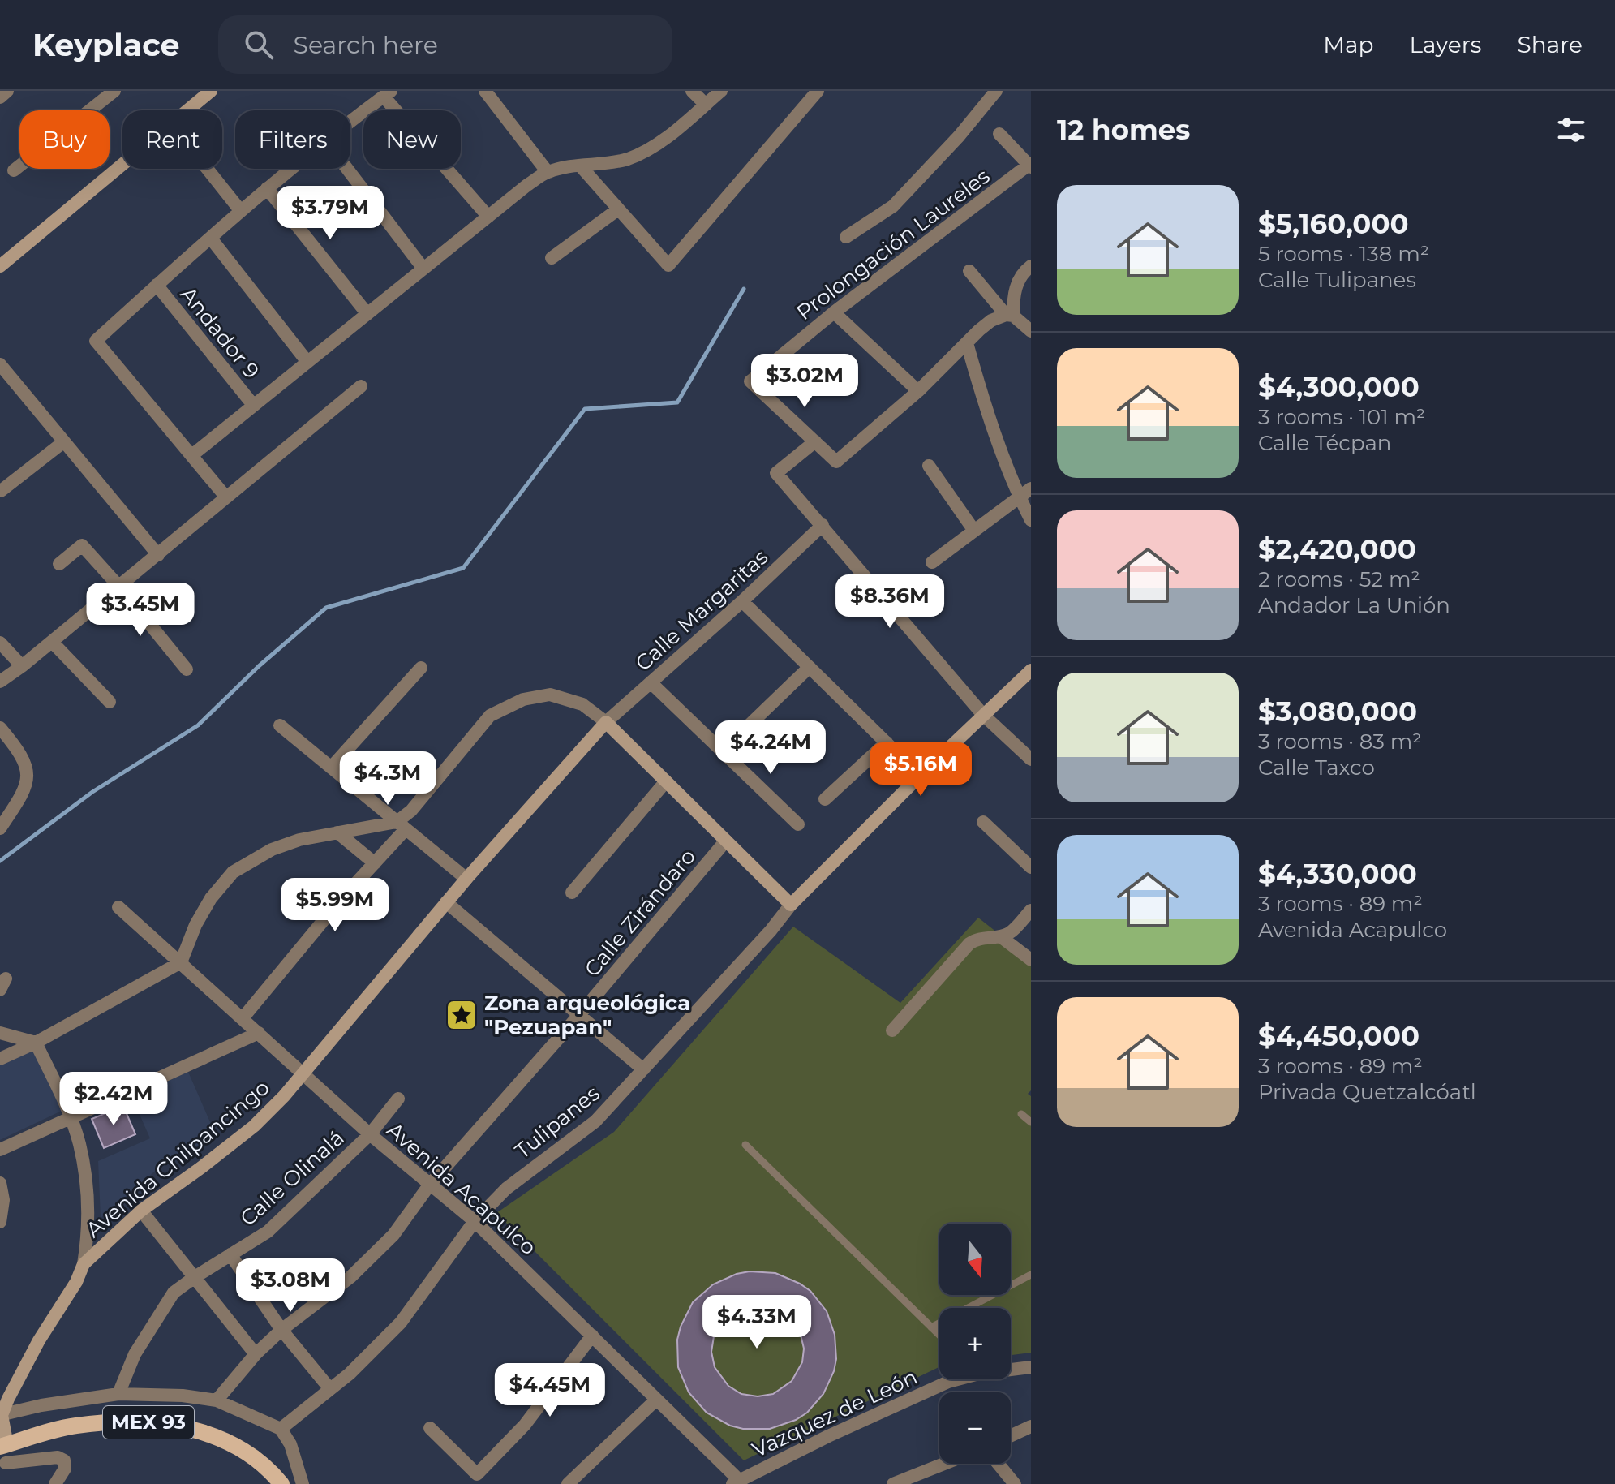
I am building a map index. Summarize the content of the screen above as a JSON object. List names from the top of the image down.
{
  "streets": {
    "main road": ["MEX 93"],
    "street": [
      "Prolongación Laureles",
      "Andador 9",
      "Calle Margaritas",
      "Calle Zirándaro",
      "Tulipanes",
      "Avenida Chilpancingo",
      "Calle Olinalá",
      "Avenida Acapulco",
      "Vazquez de León"
    ]
  },
  "crossings": [
    ["Calle Margaritas", "Avenida Chilpancingo"],
    ["Calle Zirándaro", "Avenida Acapulco"],
    ["Tulipanes", "Avenida Acapulco"],
    ["Avenida Chilpancingo", "Avenida Acapulco"],
    ["Calle Olinalá", "Avenida Acapulco"],
    ["Avenida Acapulco", "Vazquez de León"]
  ],
  "places": {
    "place": ["Zona arqueológica \"Pezuapan\""]
  },
  "north": "bottom",
  "page": {
    "header": "Keyplace",
    "search": "Search here",
    "nav": ["Map", "Layers", "Share"],
    "heading": "12 homes",
    "chip": [
      "Buy",
      "Rent",
      "Filters",
      "New"
    ],
    "list": [
      {
        "name": "$5,160,000",
        "note": "5 rooms · 138 m² · Calle Tulipanes"
      },
      {
        "name": "$4,300,000",
        "note": "3 rooms · 101 m² · Calle Técpan"
      },
      {
        "name": "$2,420,000",
        "note": "2 rooms · 52 m² · Andador La Unión"
      },
      {
        "name": "$3,080,000",
        "note": "3 rooms · 83 m² · Calle Taxco"
      },
      {
        "name": "$4,330,000",
        "note": "3 rooms · 89 m² · Avenida Acapulco"
      },
      {
        "name": "$4,450,000",
        "note": "3 rooms · 89 m² · Privada Quetzalcóatl"
      }
    ],
    "price": [
      "$3.79M",
      "$3.02M",
      "$8.36M",
      "$3.45M",
      "$4.24M",
      "$5.16M",
      "$4.3M",
      "$5.99M",
      "$2.42M",
      "$3.08M",
      "$4.33M",
      "$4.45M"
    ],
    "map_buttons": ["+", "−"]
  }
}
